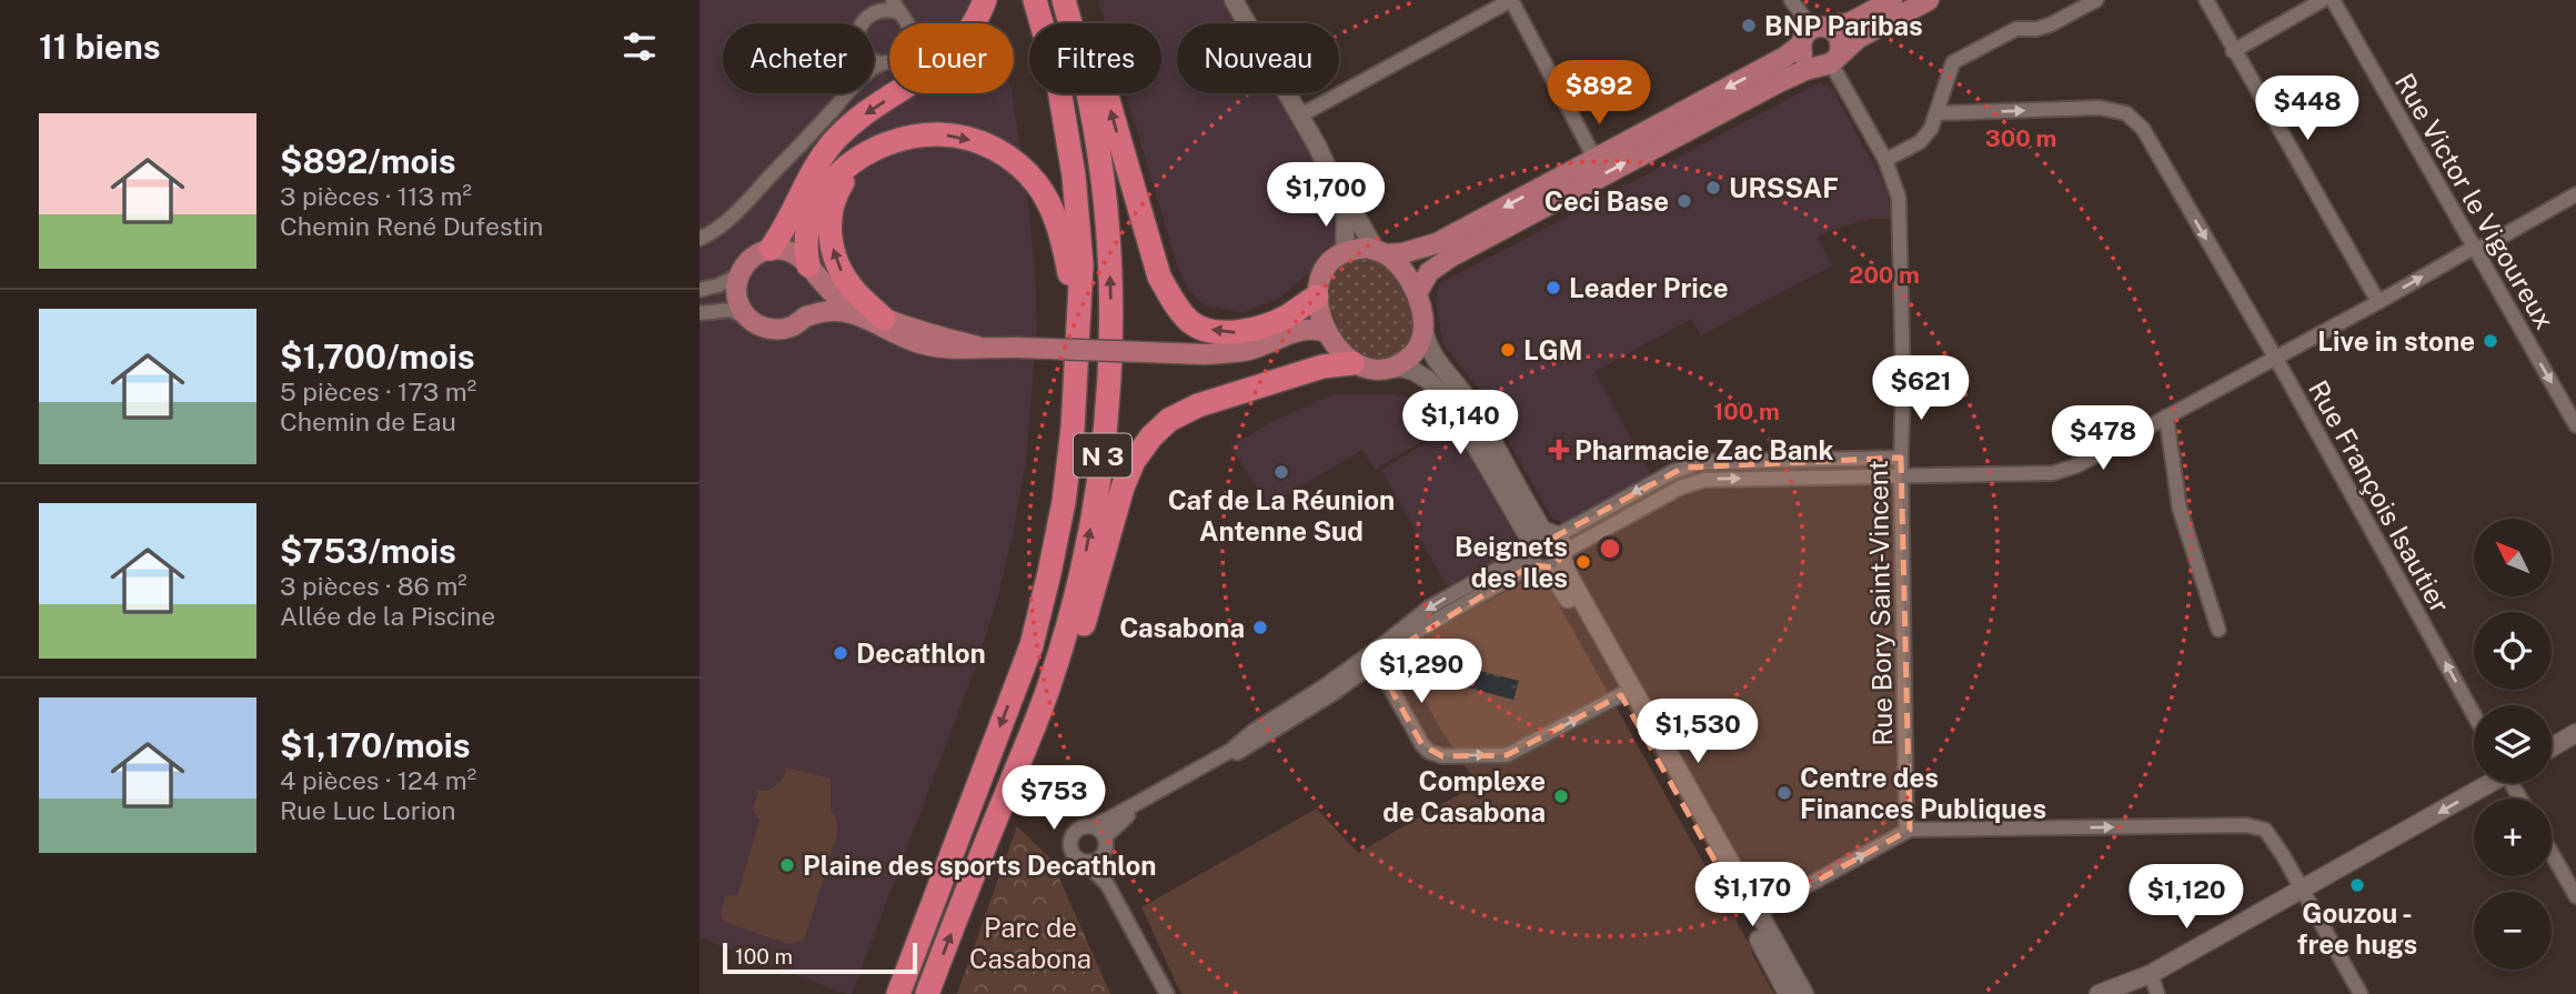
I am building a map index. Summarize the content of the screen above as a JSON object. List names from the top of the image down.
{
  "streets": {
    "highway": ["N 3"],
    "street": ["Rue Victor le Vigoureux", "Rue François Isautier", "Rue Bory Saint-Vincent"]
  },
  "one_way": ["Rue Victor le Vigoureux"],
  "parks": ["Parc de Casabona"],
  "places": {
    "other": [
      "BNP Paribas",
      "URSSAF",
      "Ceci Base",
      "Leader Price",
      "Live in stone",
      "LGM",
      "Caf de La Réunion Antenne Sud",
      "Beignets des Iles",
      "Casabona",
      "Decathlon",
      "Centre des Finances Publiques",
      "Complexe de Casabona",
      "Plaine des sports Decathlon",
      "Gouzou - free hugs"
    ],
    "health": ["Pharmacie Zac Bank"]
  },
  "scale_bar": "100 m",
  "north": "top left",
  "page": {
    "heading": "11 biens",
    "chip": [
      "Acheter",
      "Louer",
      "Filtres",
      "Nouveau"
    ],
    "price": [
      "$892",
      "$448",
      "$1,700",
      "$621",
      "$1,140",
      "$478",
      "$1,290",
      "$1,530",
      "$753",
      "$1,170",
      "$1,120"
    ],
    "list": [
      {
        "name": "$892/mois",
        "note": "3 pièces · 113 m² · Chemin René Dufestin"
      },
      {
        "name": "$1,700/mois",
        "note": "5 pièces · 173 m² · Chemin de Eau"
      },
      {
        "name": "$753/mois",
        "note": "3 pièces · 86 m² · Allée de la Piscine"
      },
      {
        "name": "$1,170/mois",
        "note": "4 pièces · 124 m² · Rue Luc Lorion"
      }
    ],
    "map_buttons": ["+", "−"],
    "scale": "100 m"
  },
  "rings": ["300 m", "200 m", "100 m"]
}
